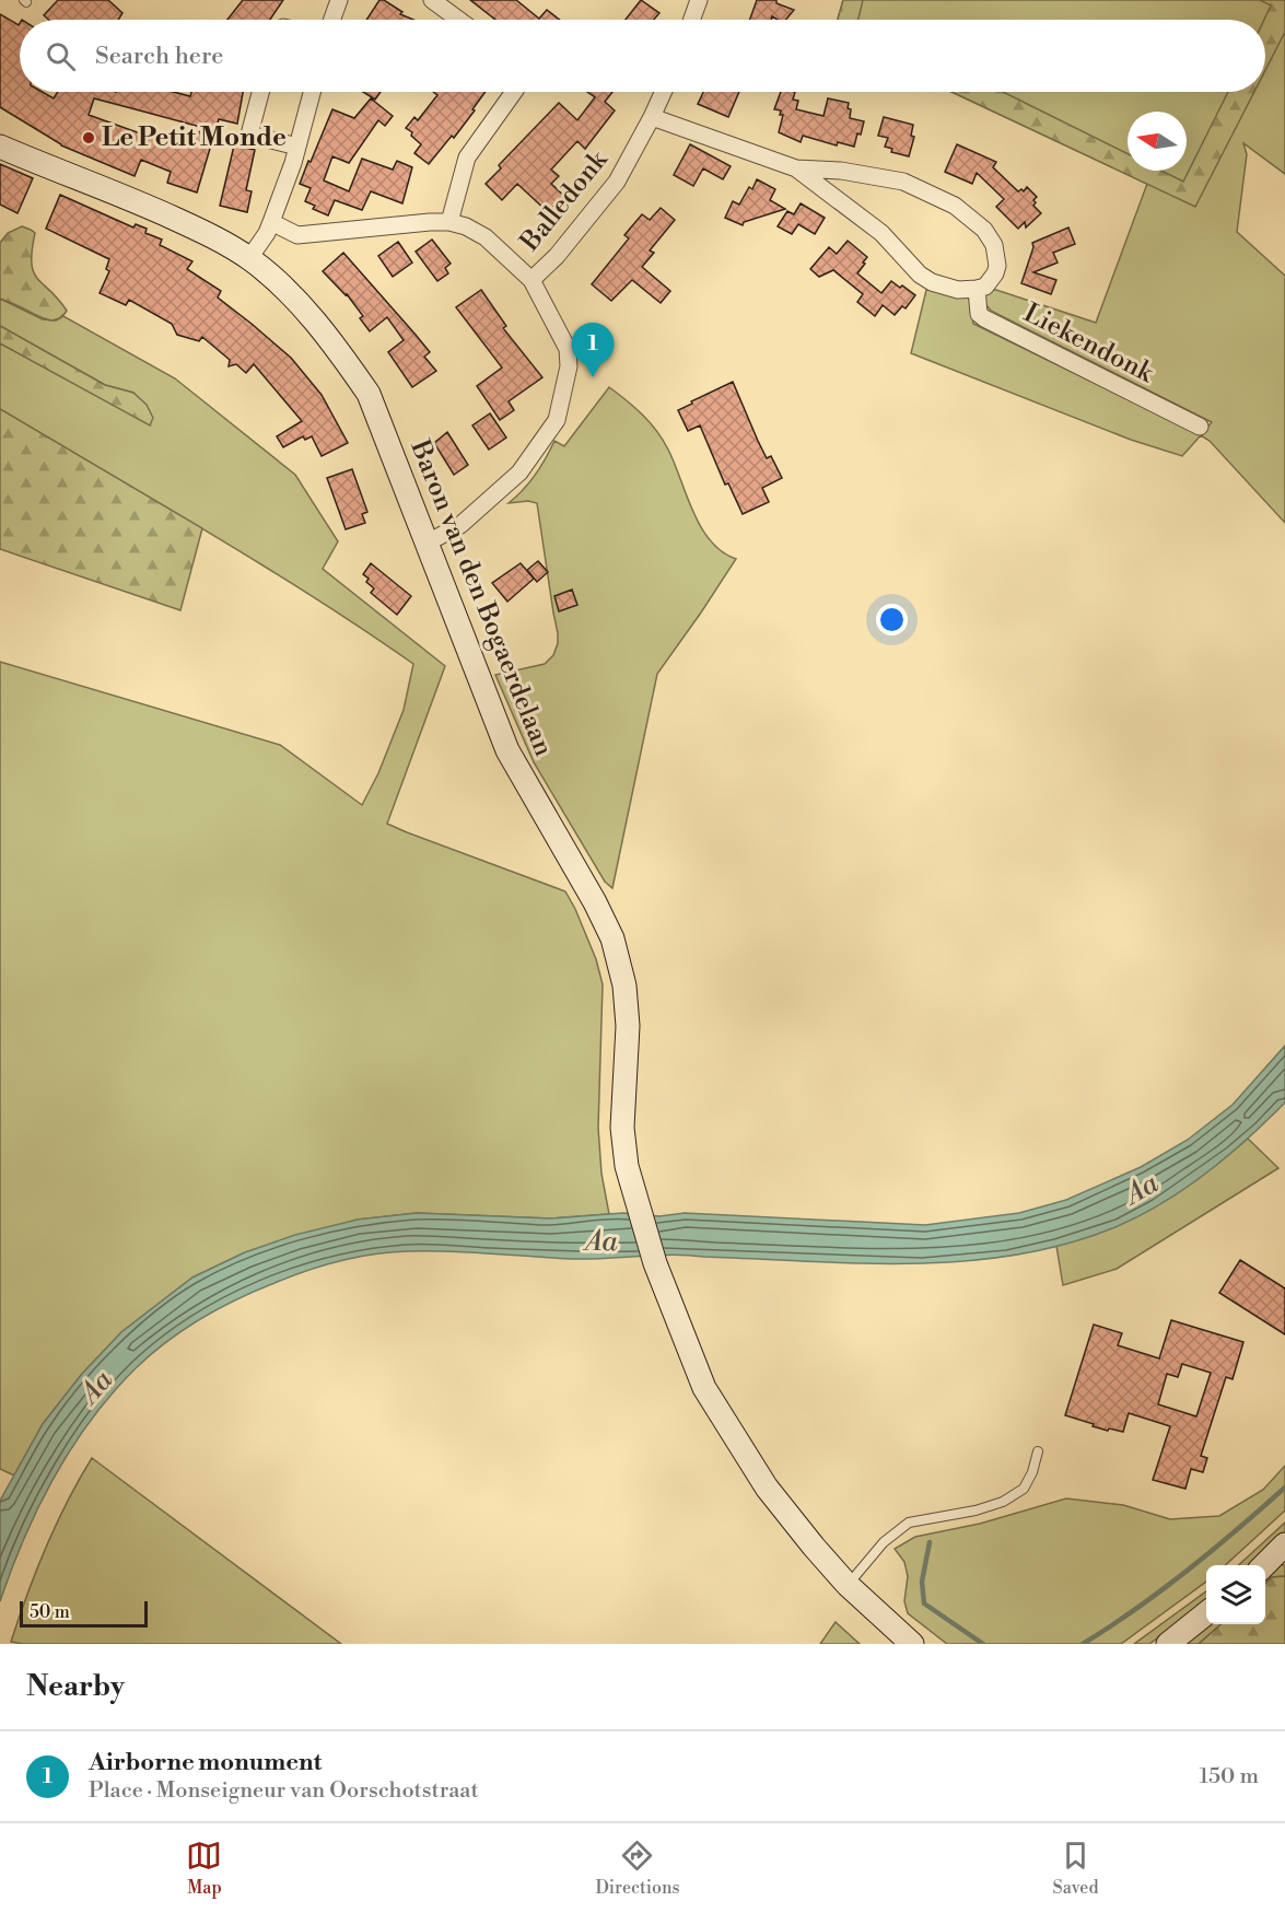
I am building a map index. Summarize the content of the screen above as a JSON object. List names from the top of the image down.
{
  "streets": {
    "main road": ["Baron van den Bogaerdelaan"],
    "street": ["Balledonk", "Liekendonk"]
  },
  "water": ["Aa"],
  "places": ["Le Petit Monde"],
  "scale_bar": "50 m",
  "north": "left",
  "page": {
    "search": "Search here",
    "pins": "1",
    "scale": "50 m",
    "heading": "Nearby",
    "list": [
      {
        "mark": "1",
        "name": "Airborne monument",
        "note": "Place · Monseigneur van Oorschotstraat",
        "value": "150 m"
      }
    ],
    "nav": ["Map", "Directions", "Saved"]
  }
}
